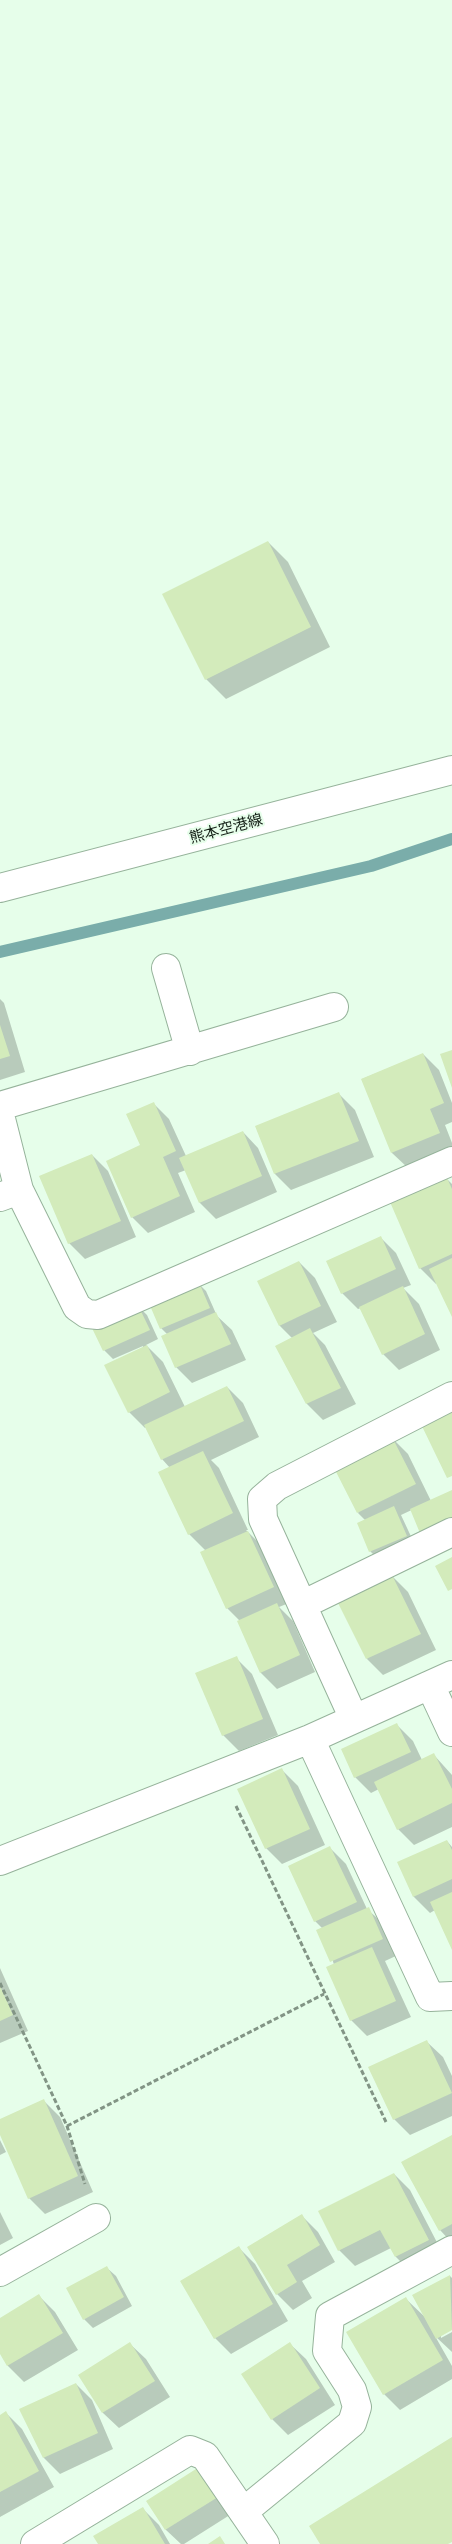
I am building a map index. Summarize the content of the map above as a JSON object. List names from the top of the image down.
{
  "streets": {
    "street": ["熊本空港線"]
  }
}
